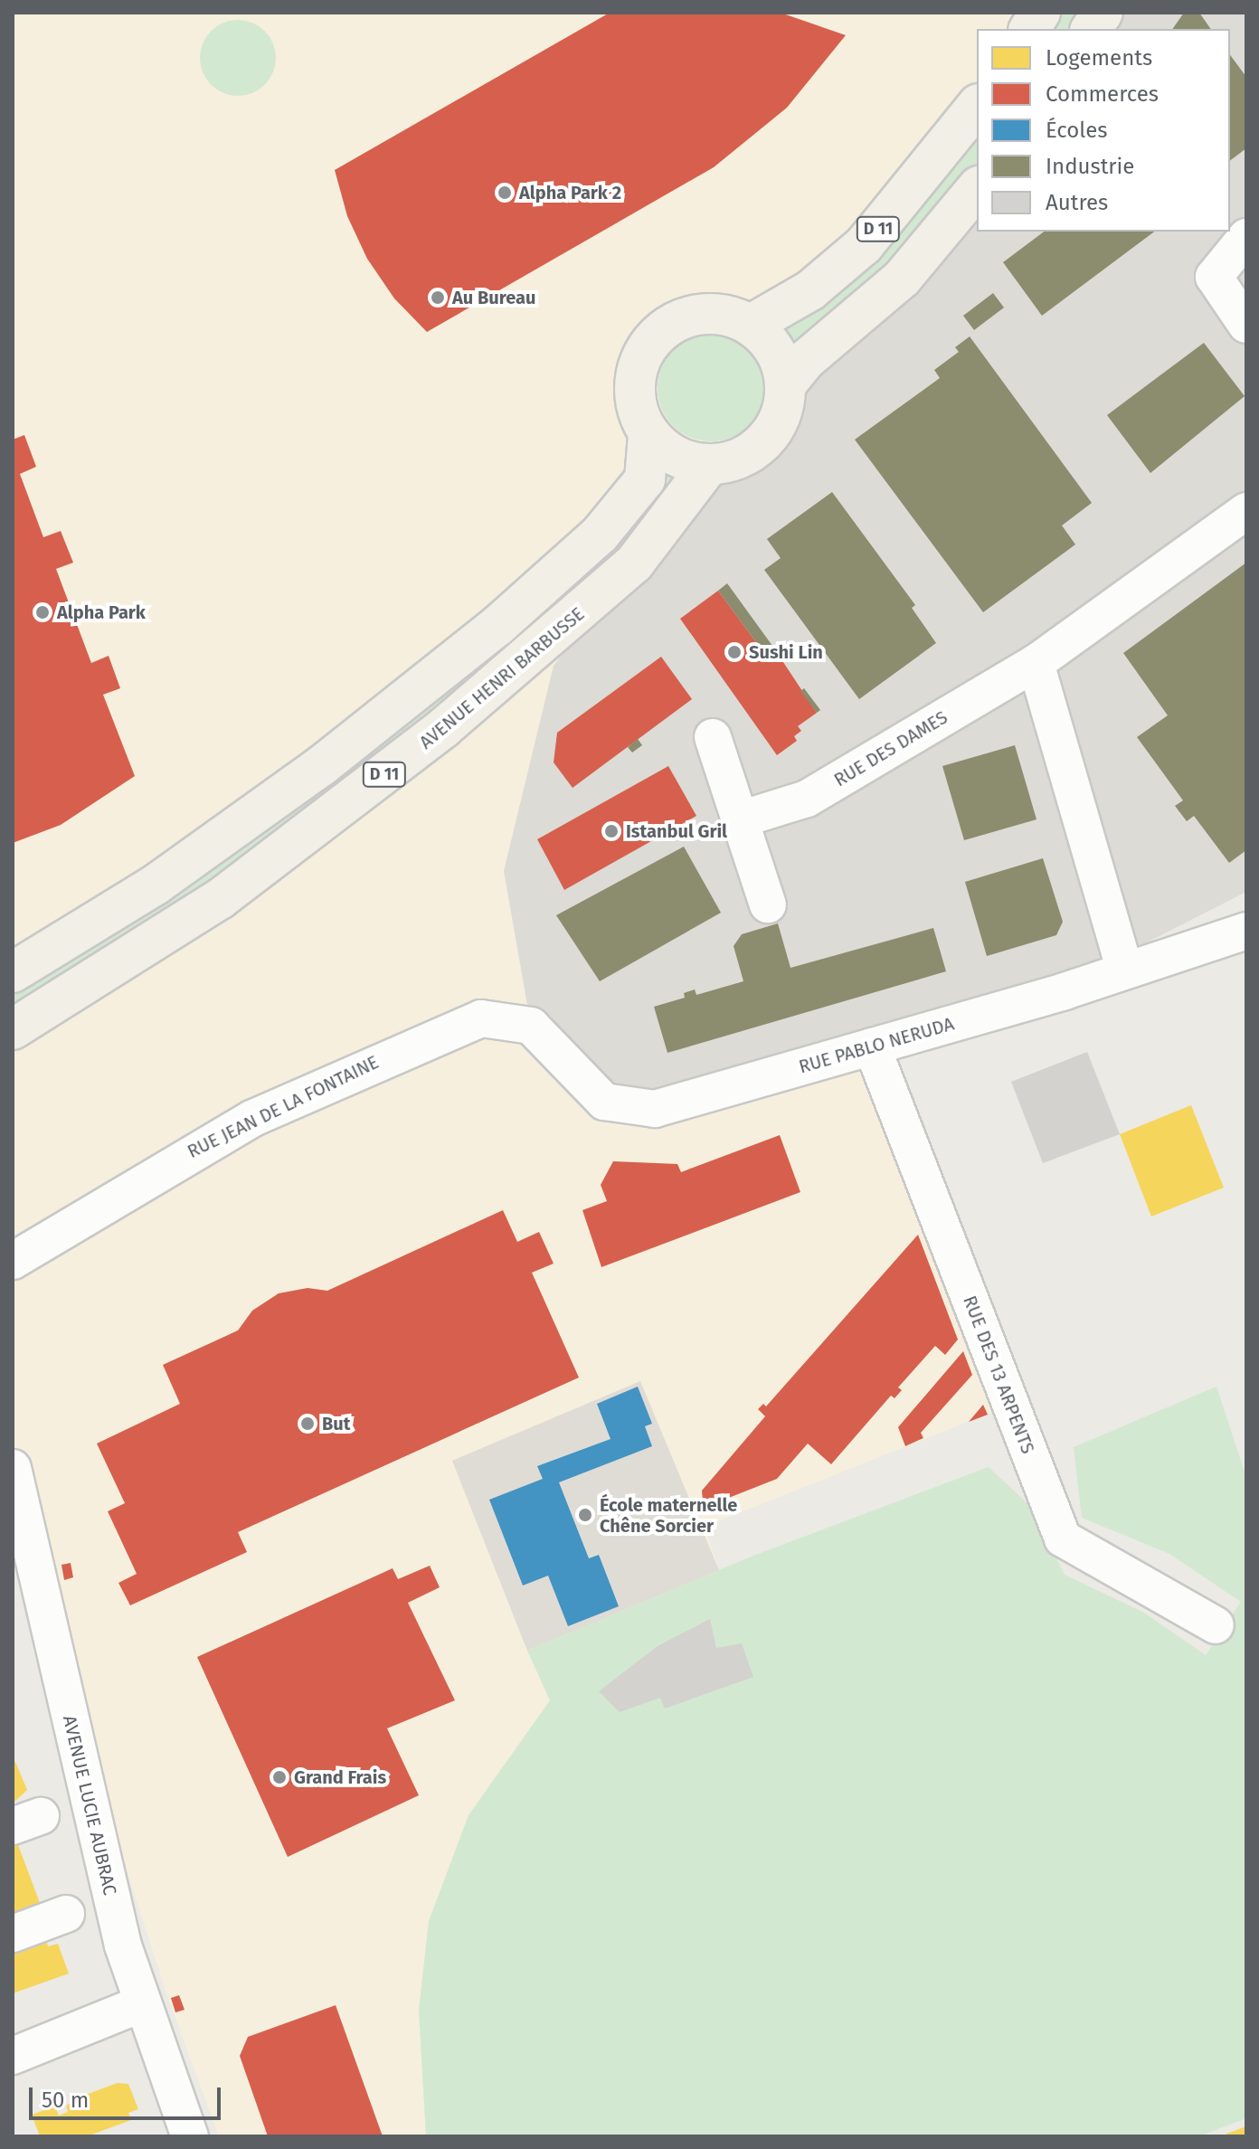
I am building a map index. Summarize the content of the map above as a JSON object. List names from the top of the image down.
{
  "streets": {
    "main road": ["D 11", "AVENUE HENRI BARBUSSE"],
    "street": [
      "RUE DES DAMES",
      "RUE PABLO NERUDA",
      "RUE JEAN DE LA FONTAINE",
      "RUE DES 13 ARPENTS",
      "AVENUE LUCIE AUBRAC"
    ]
  },
  "crossings": [
    ["D 11", "AVENUE HENRI BARBUSSE"],
    ["RUE PABLO NERUDA", "RUE JEAN DE LA FONTAINE"],
    ["RUE PABLO NERUDA", "RUE DES 13 ARPENTS"]
  ],
  "places": [
    "Alpha Park 2",
    "Au Bureau",
    "Alpha Park",
    "Sushi Lin",
    "Istanbul Gril",
    "But",
    "École maternelle Chêne Sorcier",
    "Grand Frais"
  ],
  "legend": [
    "Logements",
    "Commerces",
    "Écoles",
    "Industrie",
    "Autres"
  ],
  "scale_bar": "50 m"
}
